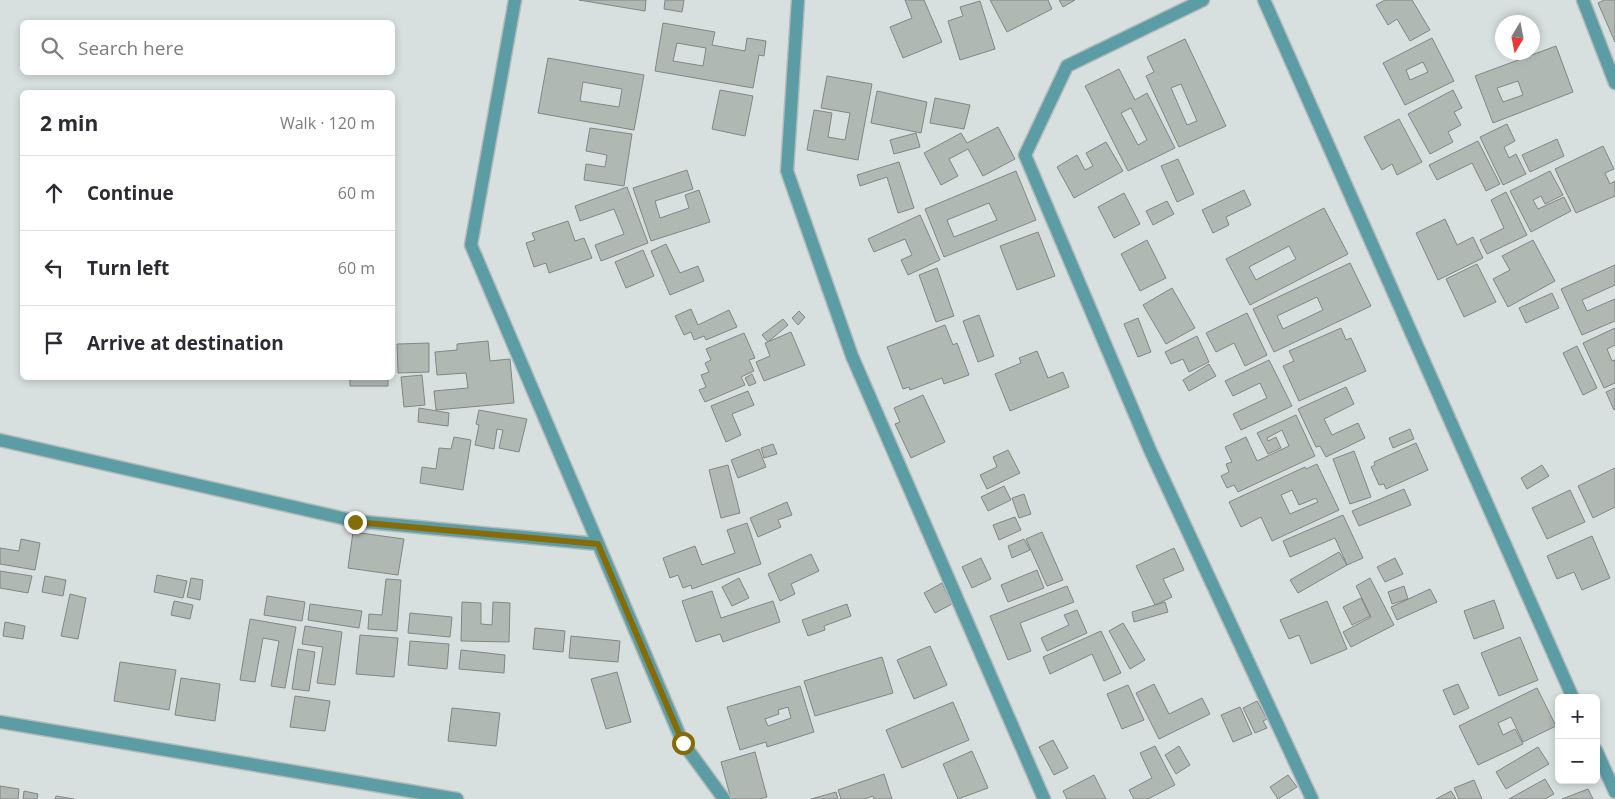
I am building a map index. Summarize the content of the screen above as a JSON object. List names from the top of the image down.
{
  "north": "bottom",
  "page": {
    "search": "Search here",
    "heading": ["2 min", "Walk · 120 m"],
    "list": [
      ["Continue", "60 m"],
      ["Turn left", "60 m"],
      "Arrive at destination"
    ],
    "map_buttons": ["+", "−"]
  }
}
